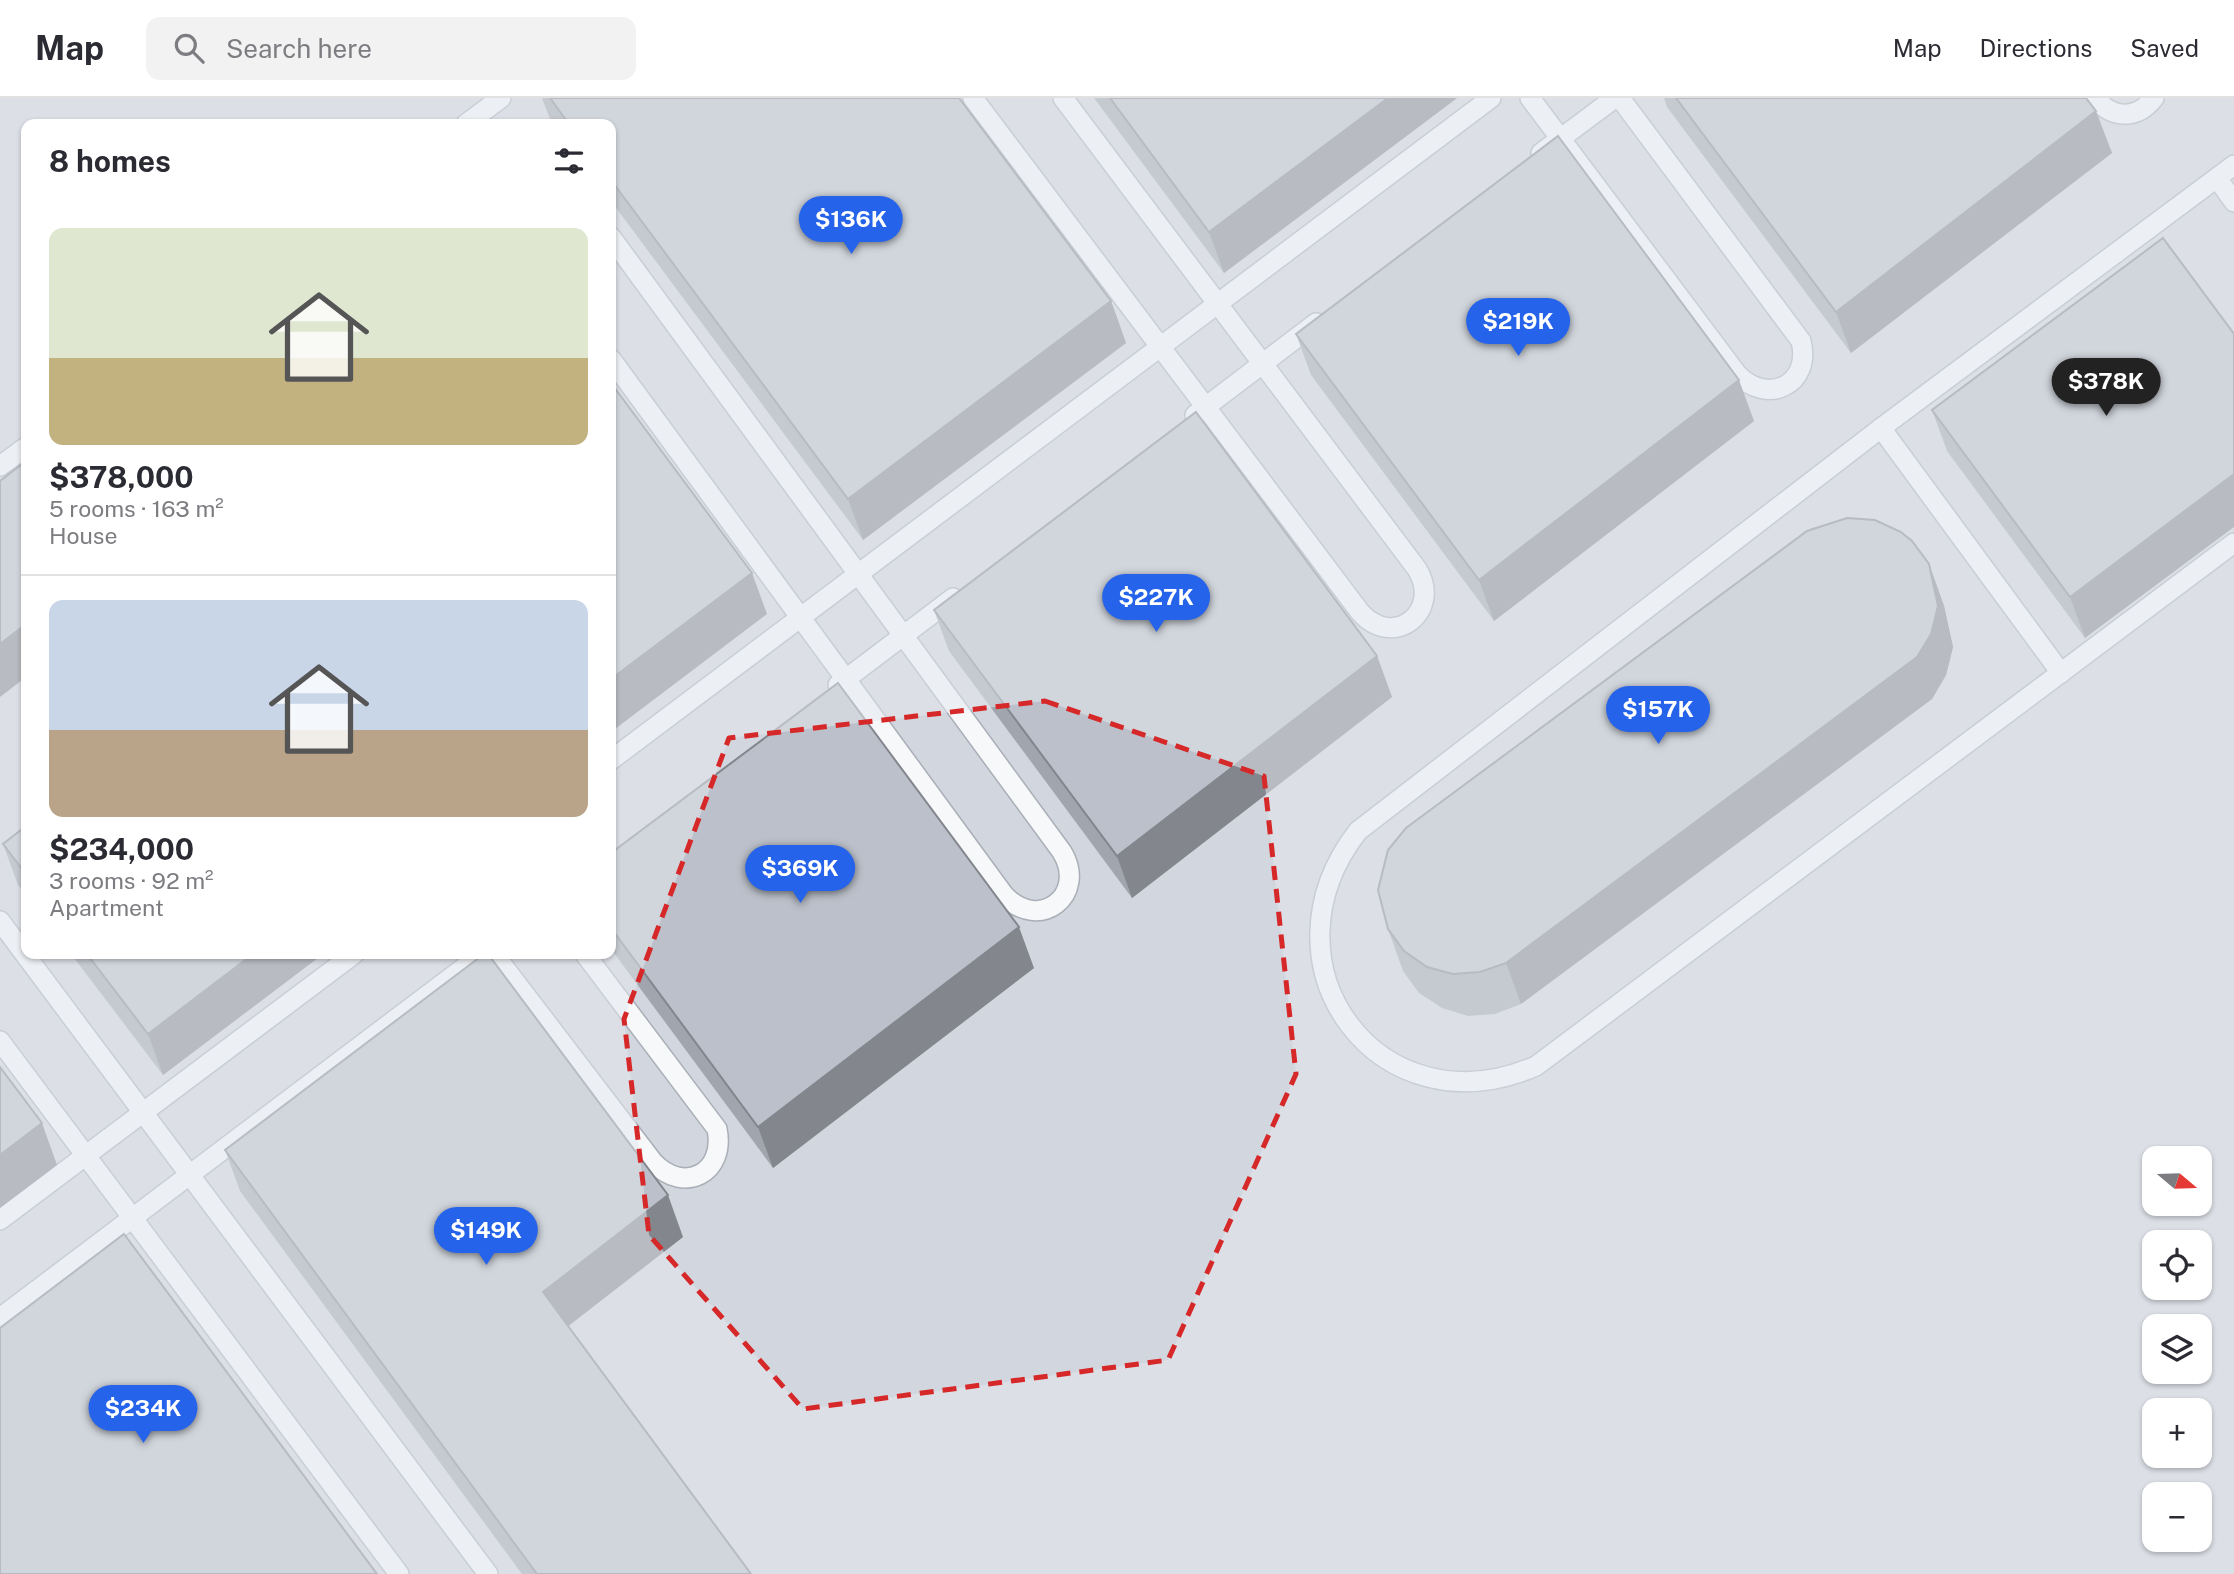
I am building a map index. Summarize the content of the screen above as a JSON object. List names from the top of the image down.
{
  "north": "right",
  "page": {
    "header": "Map",
    "search": "Search here",
    "nav": ["Map", "Directions", "Saved"],
    "heading": "8 homes",
    "price": [
      "$136K",
      "$219K",
      "$378K",
      "$227K",
      "$157K",
      "$369K",
      "$149K",
      "$234K"
    ],
    "list": [
      {
        "name": "$378,000",
        "note": "5 rooms · 163 m² · House"
      },
      {
        "name": "$234,000",
        "note": "3 rooms · 92 m² · Apartment"
      }
    ],
    "map_buttons": ["+", "−"]
  }
}
